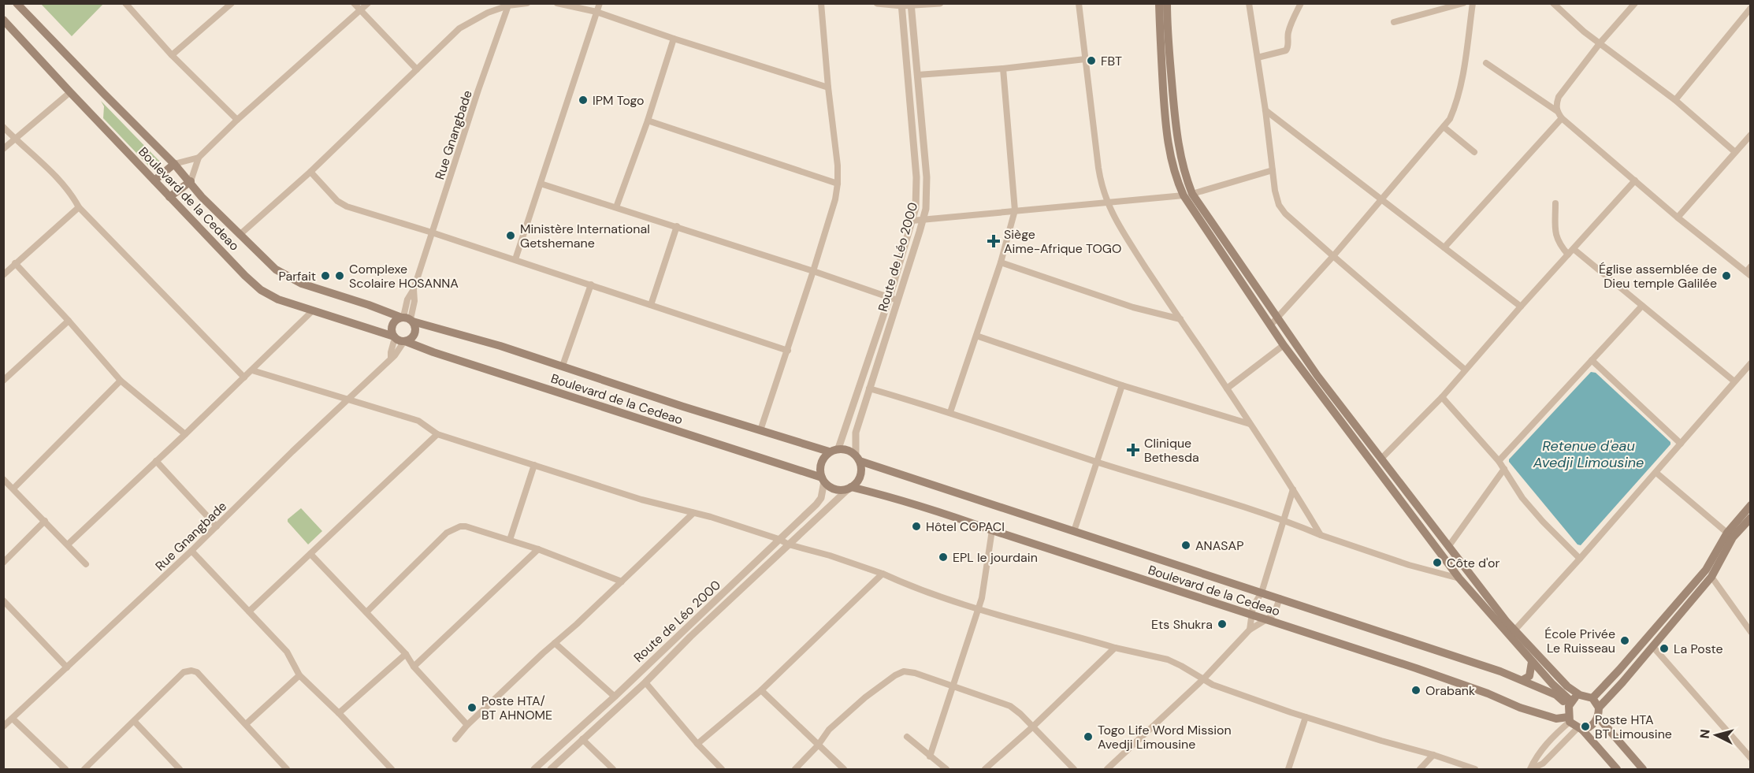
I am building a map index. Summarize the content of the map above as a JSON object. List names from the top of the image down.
{
  "streets": {
    "main road": ["Boulevard de la Cedeao"],
    "street": ["Rue Gnangbade", "Route de Léo 2000"]
  },
  "crossings": [
    ["Rue Gnangbade", "Boulevard de la Cedeao"],
    ["Boulevard de la Cedeao", "Route de Léo 2000"]
  ],
  "water": ["Retenue d'eau Avedji Limousine"],
  "places": {
    "other": [
      "FBT",
      "IPM Togo",
      "Ministère International Getshemane",
      "Parfait",
      "Complexe Scolaire HOSANNA",
      "Église assemblée de Dieu temple Galilée",
      "Hôtel COPACI",
      "ANASAP",
      "EPL le jourdain",
      "Côte d'or",
      "Ets Shukra",
      "École Privée Le Ruisseau",
      "La Poste",
      "Orabank",
      "Poste HTA/ BT AHNOME",
      "Poste HTA BT Limousine",
      "Togo Life Word Mission Avedji Limousine"
    ],
    "health": ["Siège Aime-Afrique TOGO", "Clinique Bethesda"]
  },
  "north": "left"
}
